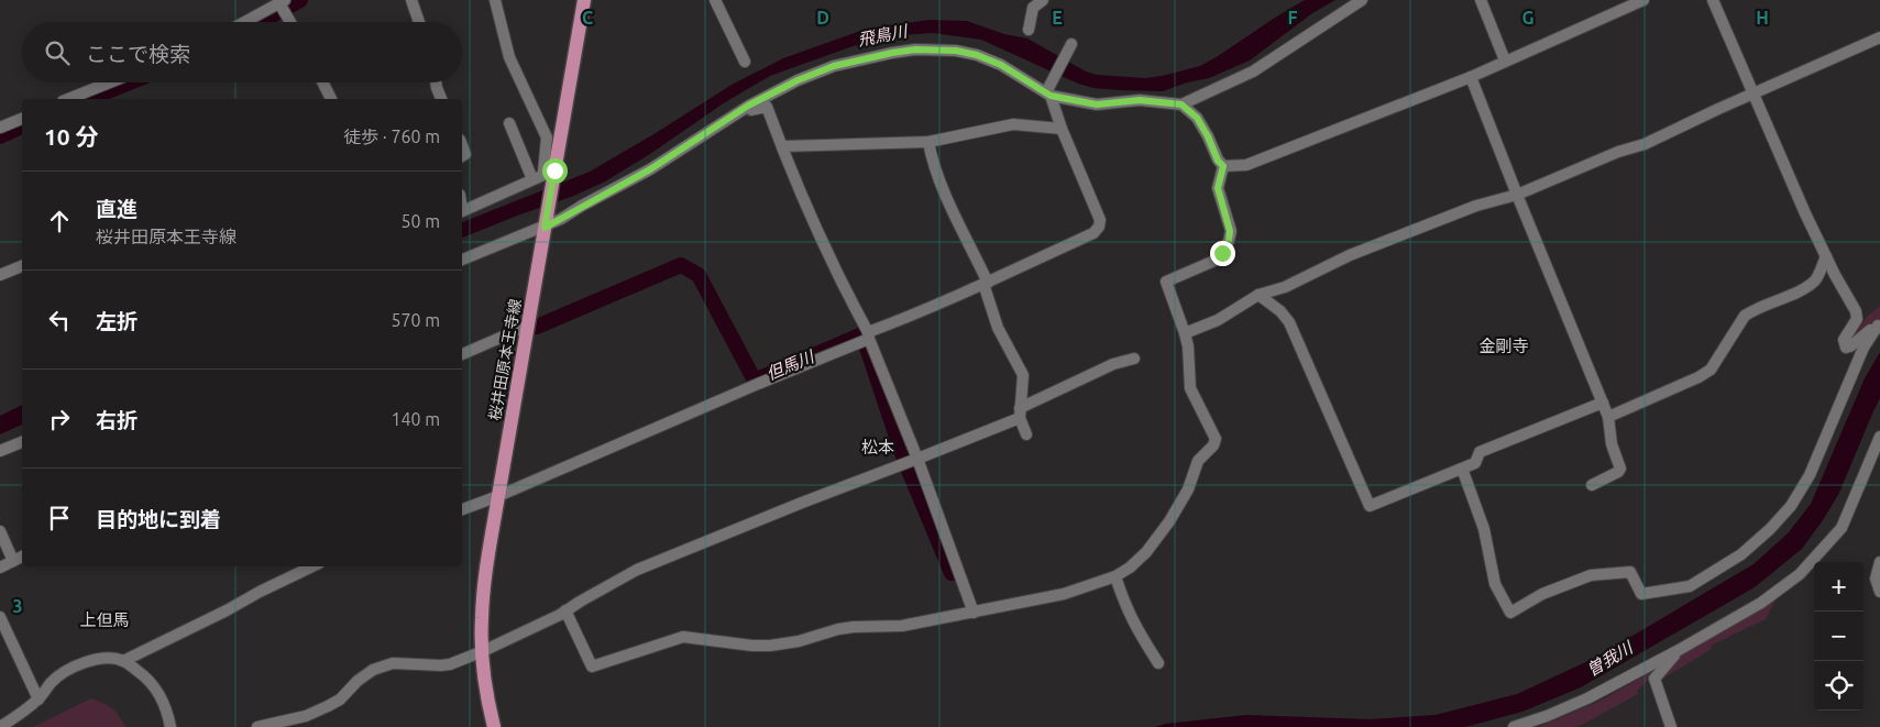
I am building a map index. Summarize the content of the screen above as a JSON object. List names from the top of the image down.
{
  "streets": {
    "main road": ["桜井田原本王寺線"]
  },
  "districts": ["金剛寺", "松本", "上但馬"],
  "water": ["飛鳥川", "但馬川", "曽我川"],
  "page": {
    "search": "ここで検索",
    "heading": ["10 分", "徒歩 · 760 m"],
    "list": [
      ["直進", "桜井田原本王寺線", "50 m"],
      ["左折", "570 m"],
      ["右折", "140 m"],
      "目的地に到着"
    ],
    "map_buttons": ["+", "−"]
  },
  "grid": {
    "columns": [
      "C",
      "D",
      "E",
      "F",
      "G",
      "H"
    ],
    "rows": ["3"]
  }
}
